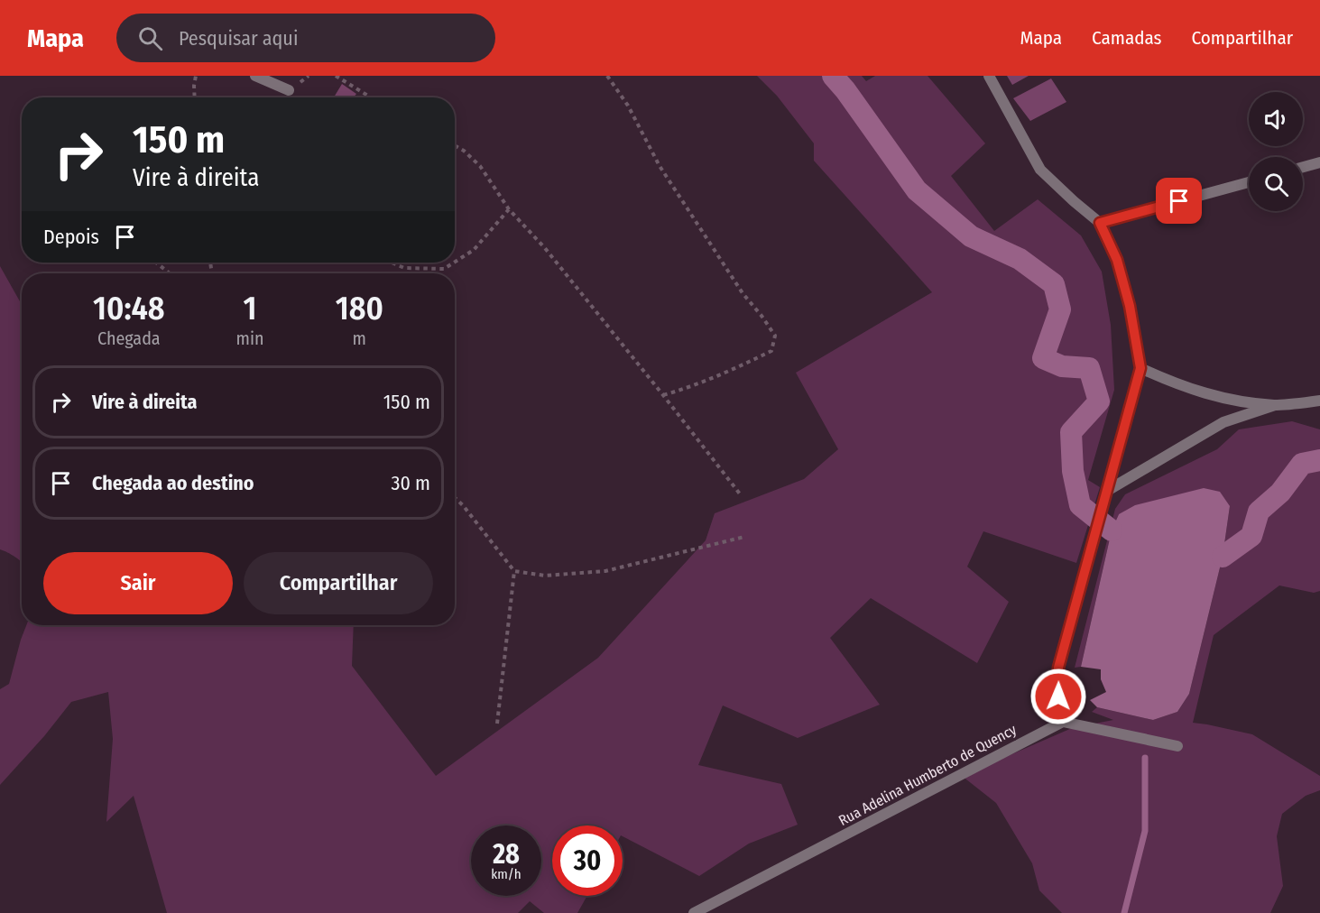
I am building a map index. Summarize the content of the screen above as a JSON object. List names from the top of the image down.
{
  "streets": {
    "street": ["Rua Adelina Humberto de Quency"]
  },
  "page": {
    "header": "Mapa",
    "search": "Pesquisar aqui",
    "nav": ["Mapa", "Camadas", "Compartilhar"],
    "turn": ["150 m", "Vire à direita"],
    "then": "Depois",
    "eta": [
      "10:48",
      "Chegada",
      "1",
      "min",
      "180",
      "m"
    ],
    "list": [
      {
        "name": "Vire à direita",
        "value": "150 m"
      },
      {
        "name": "Chegada ao destino",
        "value": "30 m"
      }
    ],
    "buttons": ["Sair", "Compartilhar"],
    "speed": "28 km/h",
    "limit": "30"
  }
}
